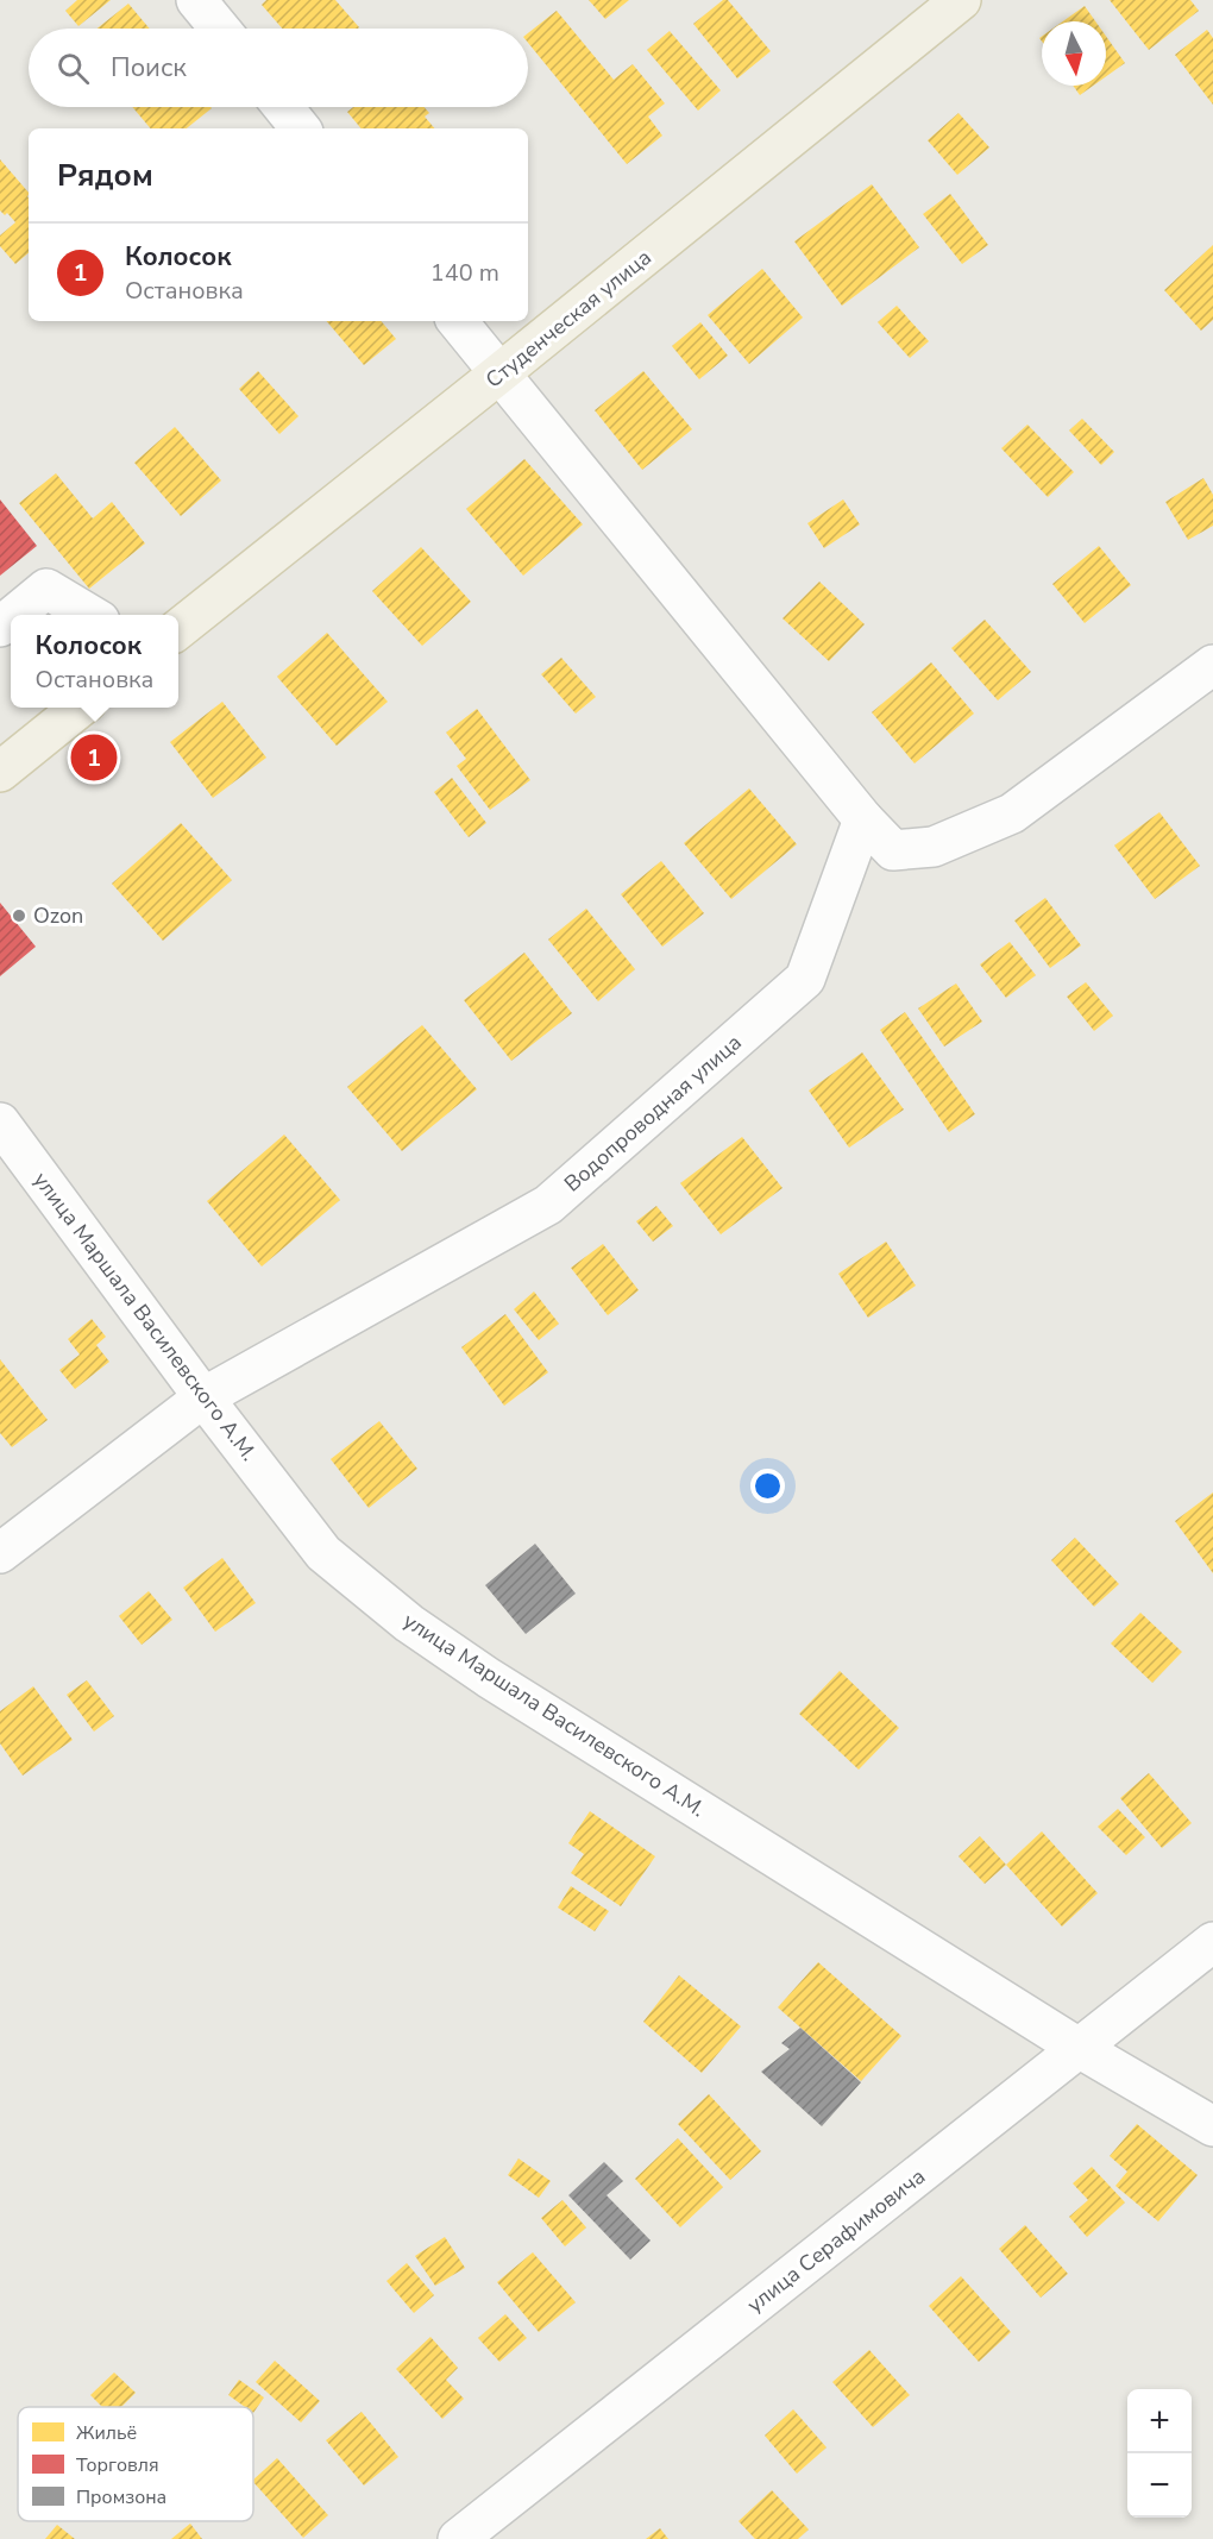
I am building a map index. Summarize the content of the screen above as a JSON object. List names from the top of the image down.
{
  "streets": {
    "main road": ["Студенческая улица"],
    "street": ["Водопроводная улица", "улица Маршала Василевского А.М.", "улица Серафимовича"]
  },
  "crossings": [
    ["Водопроводная улица", "улица Маршала Василевского А.М."],
    ["улица Маршала Василевского А.М.", "улица Серафимовича"]
  ],
  "places": ["Ozon"],
  "legend": ["Жильё", "Торговля", "Промзона"],
  "north": "bottom",
  "page": {
    "search": "Поиск",
    "heading": "Рядом",
    "list": [
      {
        "mark": "1",
        "name": "Колосок",
        "note": "Остановка",
        "value": "140 m"
      }
    ],
    "popup": ["Колосок", "Остановка"],
    "pins": "1",
    "map_buttons": ["+", "−"]
  }
}
